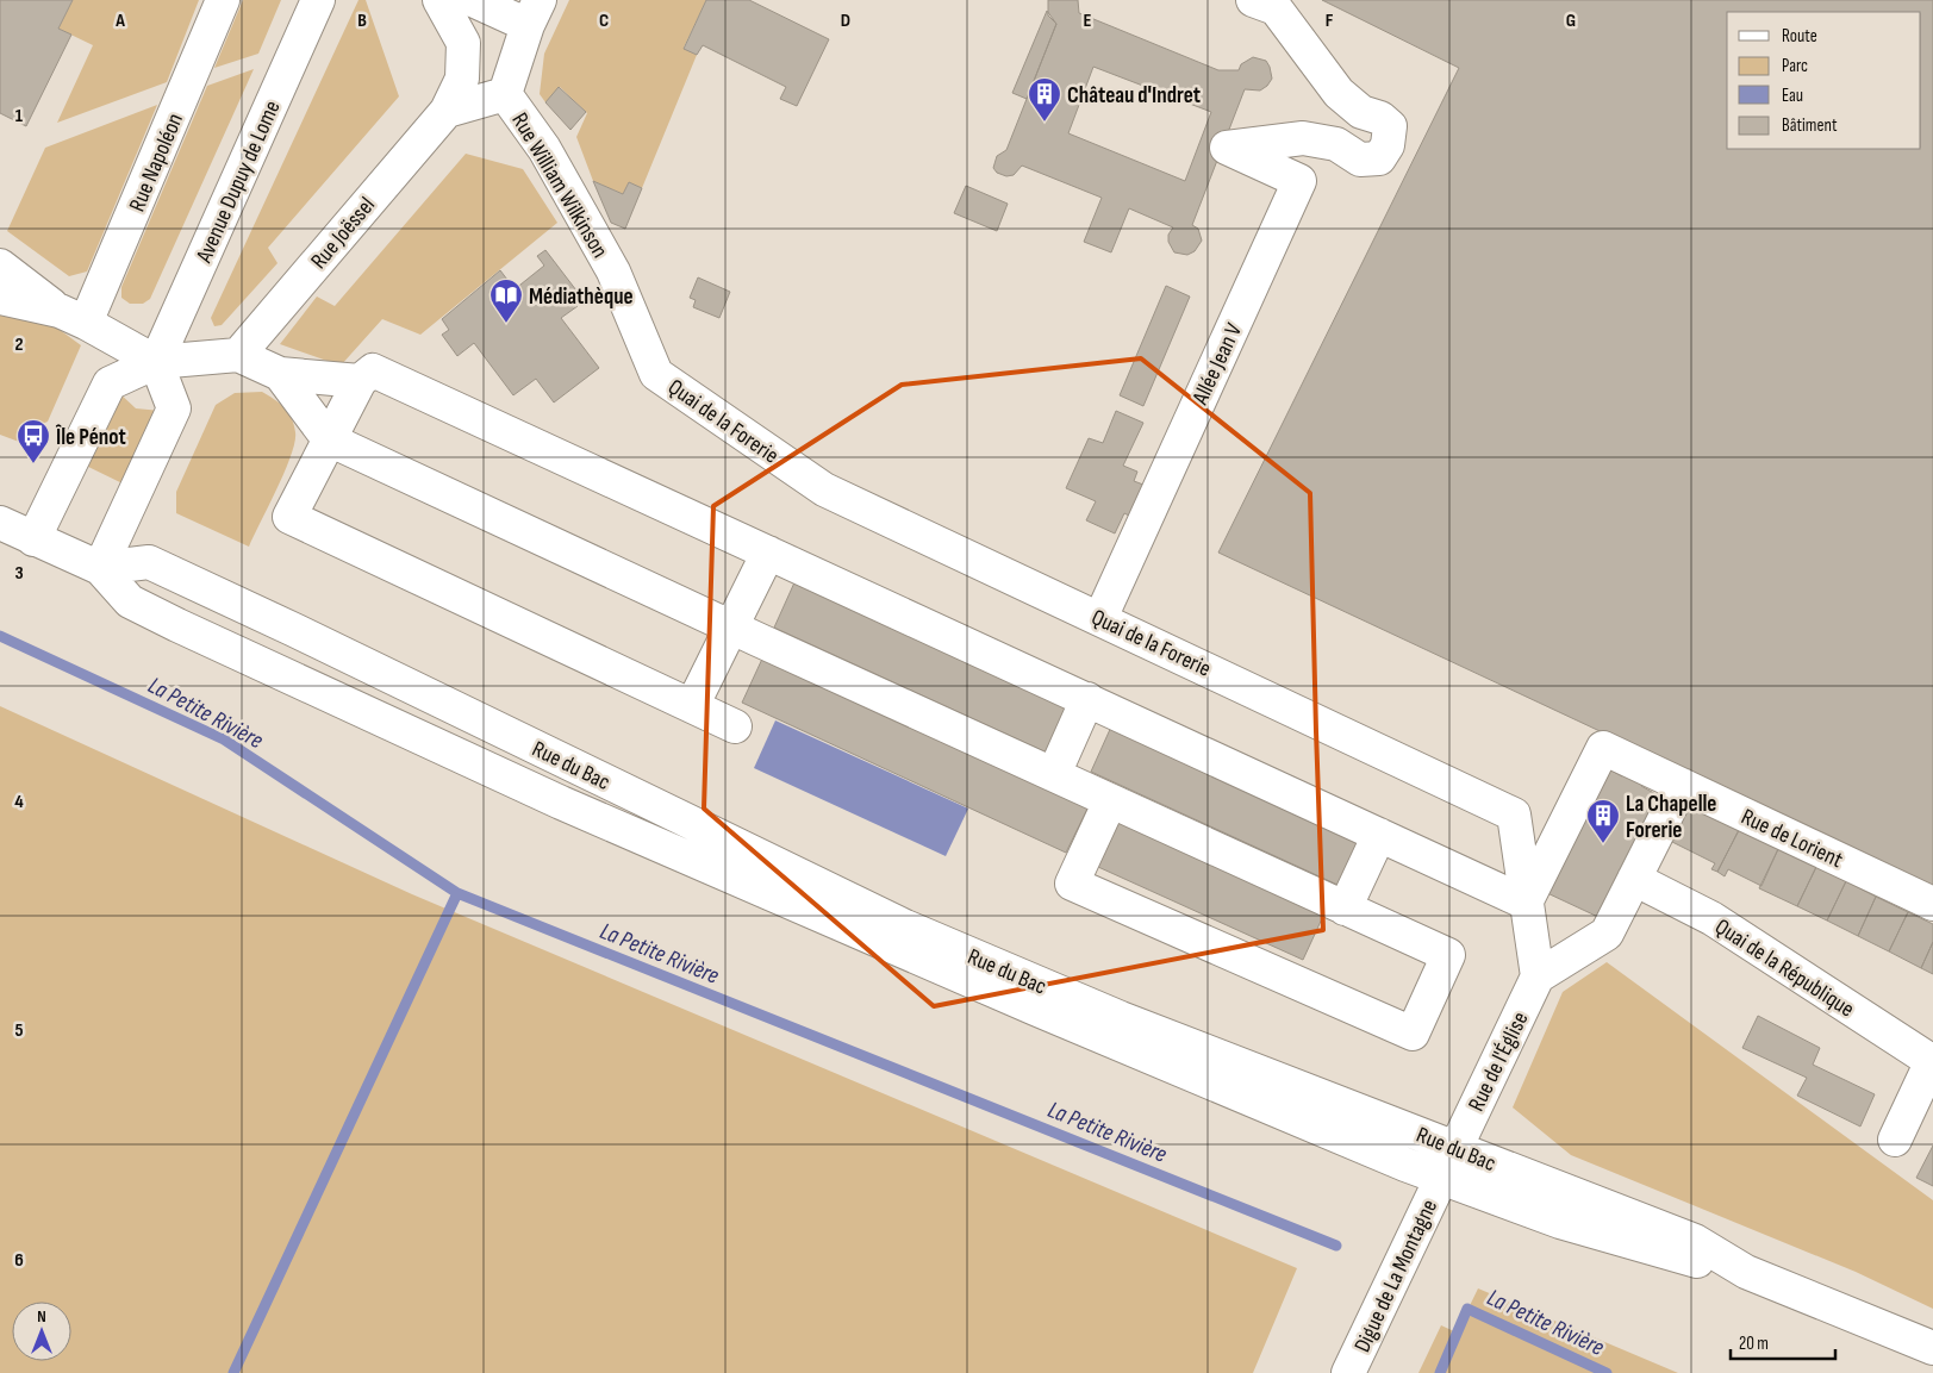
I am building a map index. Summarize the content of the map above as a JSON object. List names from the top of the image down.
{
  "streets": {
    "main road": [
      "Rue Napoléon",
      "Avenue Dupuy de Lome",
      "Rue William Wilkinson",
      "Rue Joëssel",
      "Allée Jean V",
      "Quai de la Forerie",
      "Rue du Bac",
      "Rue de Lorient",
      "Quai de la République",
      "Rue de l'Église",
      "Digue de La Montagne"
    ]
  },
  "crossings": [
    ["Rue William Wilkinson", "Quai de la Forerie"],
    ["Allée Jean V", "Quai de la Forerie"],
    ["Quai de la Forerie", "Rue de Lorient"],
    ["Quai de la Forerie", "Rue de l'Église"],
    ["Rue du Bac", "Rue de l'Église"],
    ["Rue du Bac", "Digue de La Montagne"],
    ["Rue de l'Église", "Digue de La Montagne"]
  ],
  "water": ["La Petite Rivière"],
  "places": {
    "building": ["Château d'Indret", "La Chapelle Forerie"],
    "library": ["Médiathèque"],
    "bus stop": ["Île Pénot"]
  },
  "legend": [
    "Route",
    "Parc",
    "Eau",
    "Bâtiment"
  ],
  "scale_bar": "20 m",
  "north": "top",
  "grid": {
    "columns": [
      "A",
      "B",
      "C",
      "D",
      "E",
      "F",
      "G"
    ],
    "rows": [
      "1",
      "2",
      "3",
      "4",
      "5",
      "6"
    ]
  }
}
